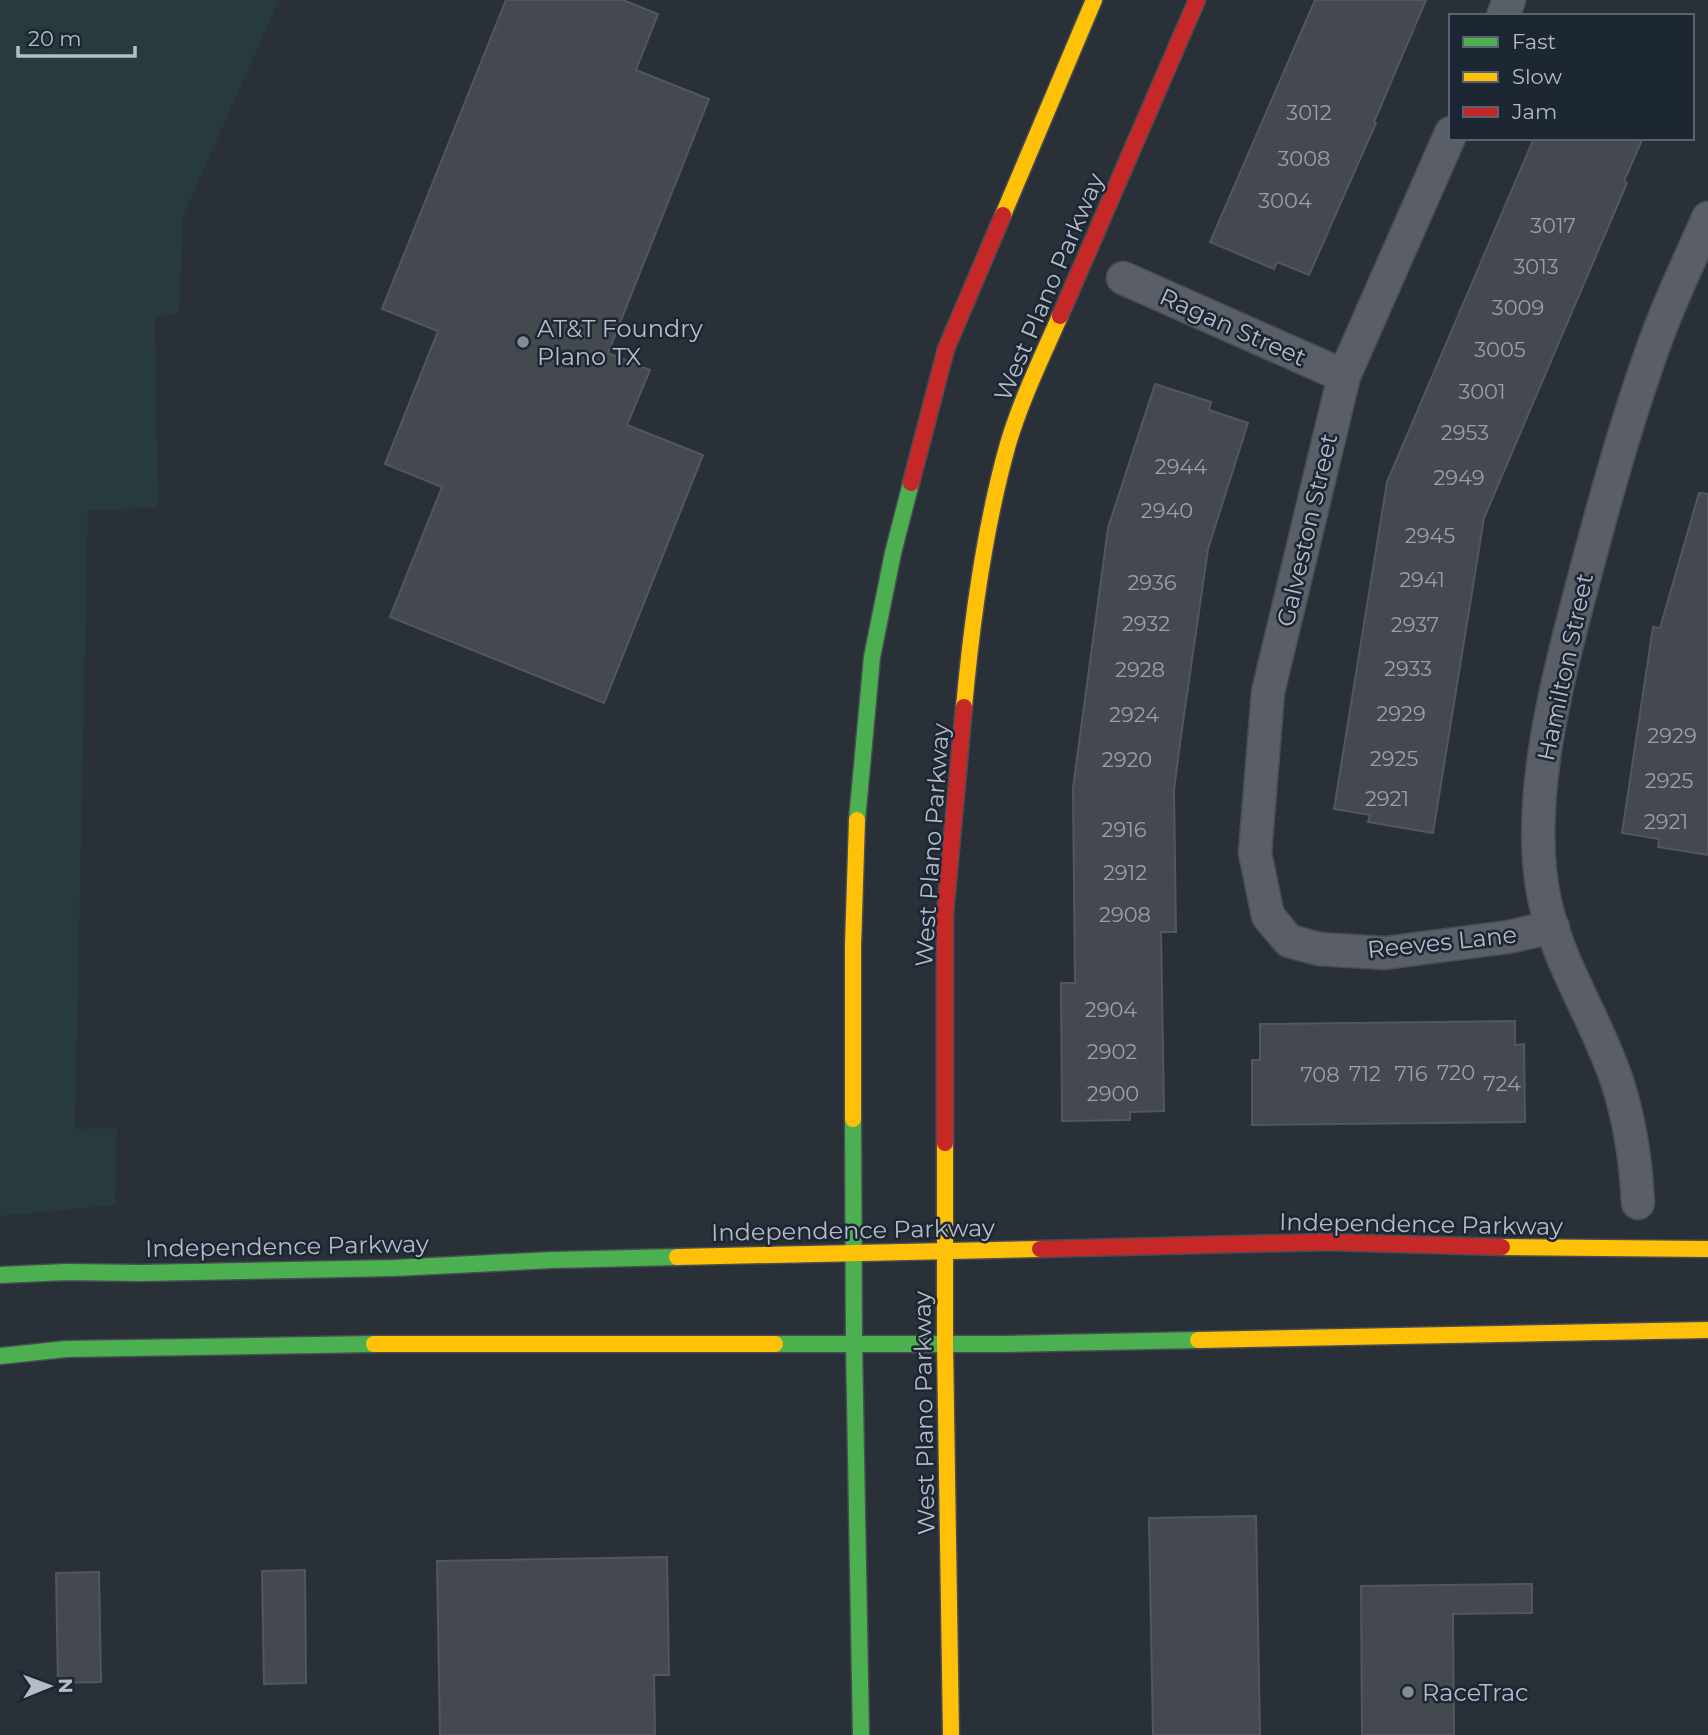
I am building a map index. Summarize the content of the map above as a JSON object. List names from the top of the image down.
{
  "streets": {
    "main road": ["West Plano Parkway", "Independence Parkway"],
    "street": [
      "Ragan Street",
      "Galveston Street",
      "Hamilton Street",
      "Reeves Lane"
    ]
  },
  "crossings": [
    ["West Plano Parkway", "Independence Parkway"],
    ["Ragan Street", "Galveston Street"],
    ["Galveston Street", "Reeves Lane"],
    ["Hamilton Street", "Reeves Lane"]
  ],
  "places": ["AT&T Foundry Plano TX", "RaceTrac"],
  "house_numbers": [
    "3012",
    "3008",
    "3004",
    "3017",
    "3013",
    "3009",
    "3005",
    "3001",
    "2953",
    "2944",
    "2949",
    "2940",
    "2945",
    "2941",
    "2936",
    "2932",
    "2937",
    "2933",
    "2928",
    "2929",
    "2924",
    "2929",
    "2925",
    "2920",
    "2925",
    "2921",
    "2921",
    "2916",
    "2912",
    "2908",
    "2904",
    "2902",
    "720",
    "712",
    "716",
    "708",
    "724",
    "2900"
  ],
  "legend": ["Fast", "Slow", "Jam"],
  "scale_bar": "20 m",
  "north": "right"
}
